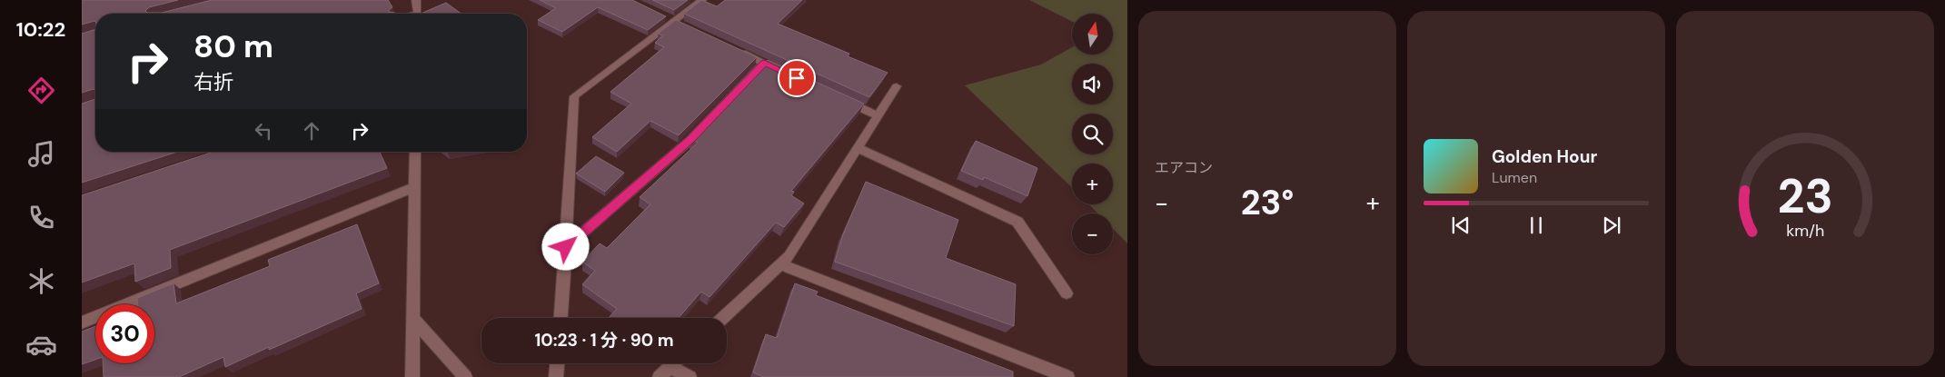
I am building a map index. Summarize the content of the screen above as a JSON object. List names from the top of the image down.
{
  "north": "top",
  "page": {
    "tabs": "10:22",
    "tile": "エアコン",
    "map_buttons": ["+", "−"],
    "turn": ["80 m", "右折"],
    "song": ["Golden Hour", "Lumen"],
    "heat": ["−", "23°", "+"],
    "limit": "30",
    "trip": "10:23 · 1 分 · 90 m",
    "gauge": ["23", "km/h"]
  }
}
